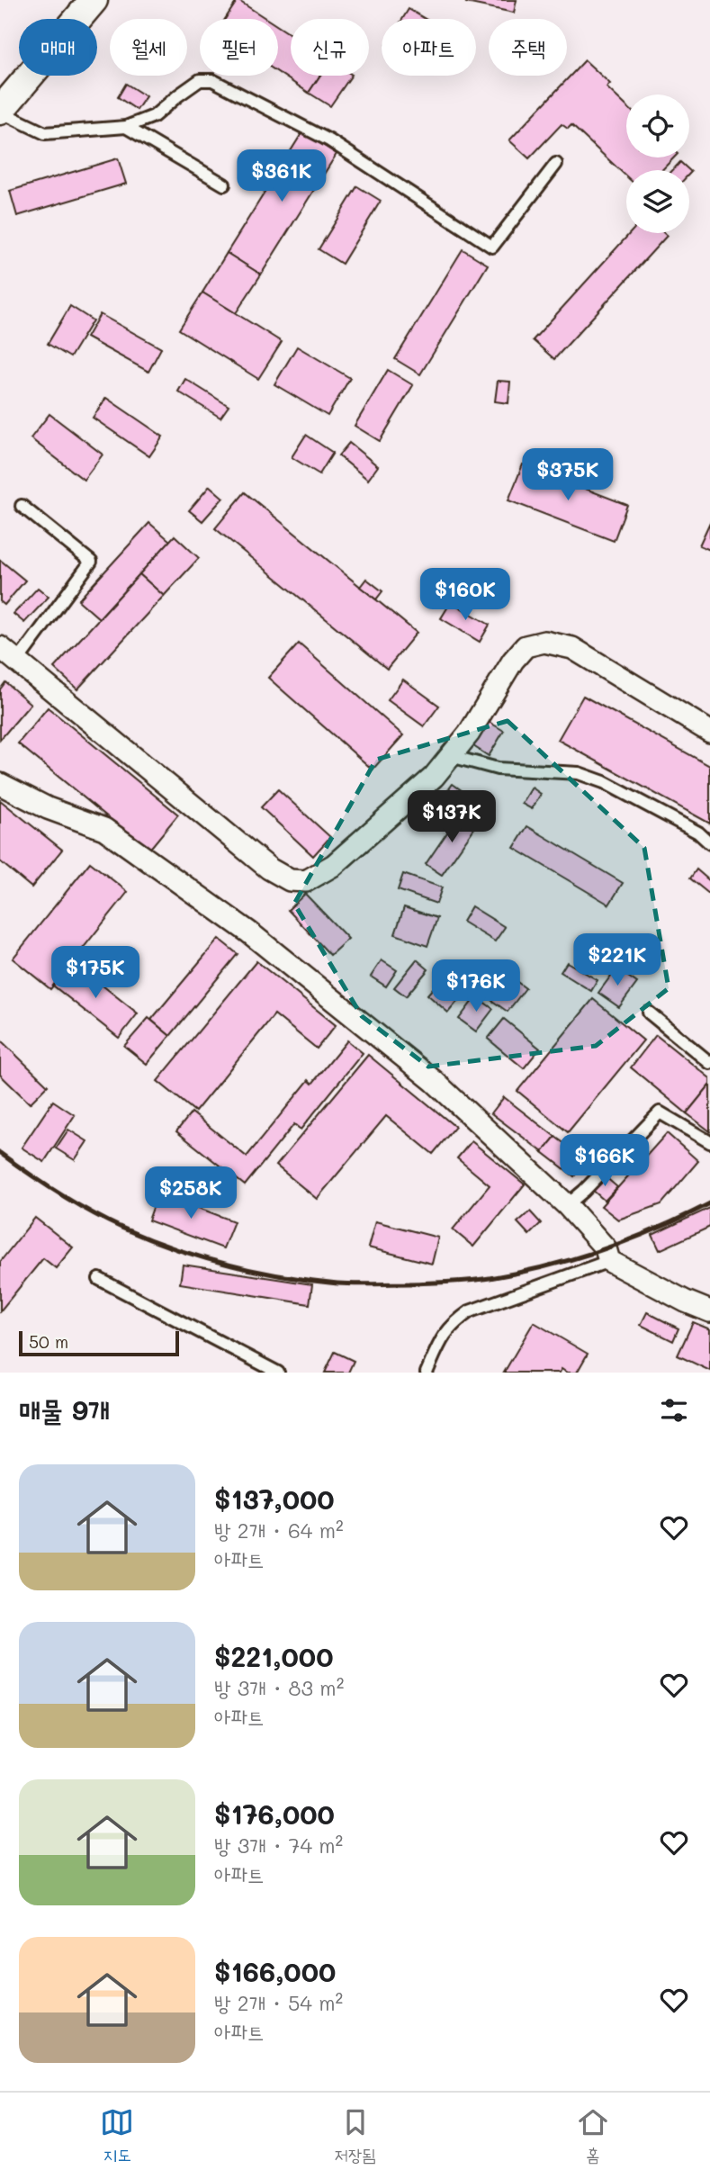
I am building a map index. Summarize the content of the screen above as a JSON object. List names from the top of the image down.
{
  "scale_bar": "50 m",
  "page": {
    "chip": [
      "매매",
      "월세",
      "필터",
      "신규",
      "아파트",
      "주택"
    ],
    "price": [
      "$361K",
      "$375K",
      "$160K",
      "$137K",
      "$221K",
      "$175K",
      "$176K",
      "$166K",
      "$258K"
    ],
    "scale": "50 m",
    "heading": "매물 9개",
    "list": [
      {
        "name": "$137,000",
        "note": "방 2개 · 64 m² · 아파트"
      },
      {
        "name": "$221,000",
        "note": "방 3개 · 83 m² · 아파트"
      },
      {
        "name": "$176,000",
        "note": "방 3개 · 74 m² · 아파트"
      },
      {
        "name": "$166,000",
        "note": "방 2개 · 54 m² · 아파트"
      }
    ],
    "tabs": ["지도", "저장됨", "홈"]
  }
}
